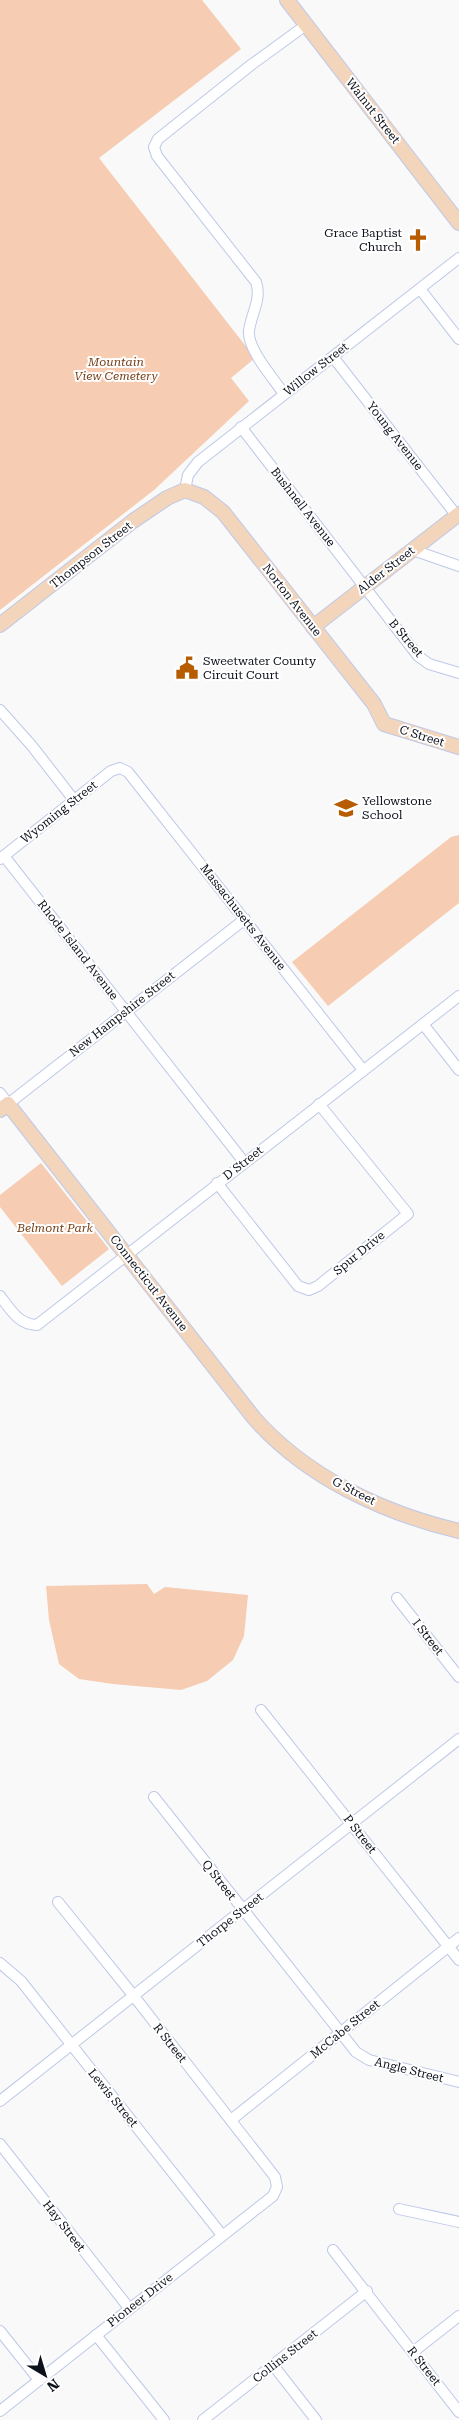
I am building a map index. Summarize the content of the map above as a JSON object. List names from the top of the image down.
{
  "streets": {
    "street": [
      "Walnut Street",
      "Willow Street",
      "Young Avenue",
      "Bushnell Avenue",
      "Thompson Street",
      "Alder Street",
      "Norton Avenue",
      "B Street",
      "C Street",
      "Wyoming Street",
      "Massachusetts Avenue",
      "Rhode Island Avenue",
      "New Hampshire Street",
      "D Street",
      "Spur Drive",
      "Connecticut Avenue",
      "G Street",
      "I Street",
      "P Street",
      "Q Street",
      "Thorpe Street",
      "McCabe Street",
      "R Street",
      "Angle Street",
      "Lewis Street",
      "Hay Street",
      "Pioneer Drive",
      "Collins Street"
    ]
  },
  "crossings": [
    ["Willow Street", "Young Avenue"],
    ["Willow Street", "Bushnell Avenue"],
    ["Willow Street", "Thompson Street"],
    ["Willow Street", "Norton Avenue"],
    ["Young Avenue", "Alder Street"],
    ["Bushnell Avenue", "Alder Street"],
    ["Bushnell Avenue", "B Street"],
    ["Thompson Street", "Norton Avenue"],
    ["Alder Street", "Norton Avenue"],
    ["Alder Street", "B Street"],
    ["Norton Avenue", "C Street"],
    ["Wyoming Street", "Massachusetts Avenue"],
    ["Wyoming Street", "Rhode Island Avenue"],
    ["Massachusetts Avenue", "New Hampshire Street"],
    ["Massachusetts Avenue", "D Street"],
    ["Rhode Island Avenue", "New Hampshire Street"],
    ["Rhode Island Avenue", "D Street"],
    ["New Hampshire Street", "Connecticut Avenue"],
    ["D Street", "Spur Drive"],
    ["D Street", "Connecticut Avenue"],
    ["Connecticut Avenue", "G Street"],
    ["P Street", "Thorpe Street"],
    ["P Street", "McCabe Street"],
    ["Q Street", "Thorpe Street"],
    ["Q Street", "McCabe Street"],
    ["Q Street", "Angle Street"],
    ["Thorpe Street", "R Street"],
    ["Thorpe Street", "Lewis Street"],
    ["McCabe Street", "R Street"],
    ["McCabe Street", "Angle Street"],
    ["R Street", "Pioneer Drive"],
    ["R Street", "Collins Street"],
    ["Lewis Street", "Pioneer Drive"],
    ["Hay Street", "Pioneer Drive"]
  ],
  "parks": ["Mountain View Cemetery", "Belmont Park"],
  "places": {
    "church": ["Grace Baptist Church"],
    "public building": ["Sweetwater County Circuit Court"],
    "school or university": ["Yellowstone School"]
  },
  "north": "bottom right"
}
